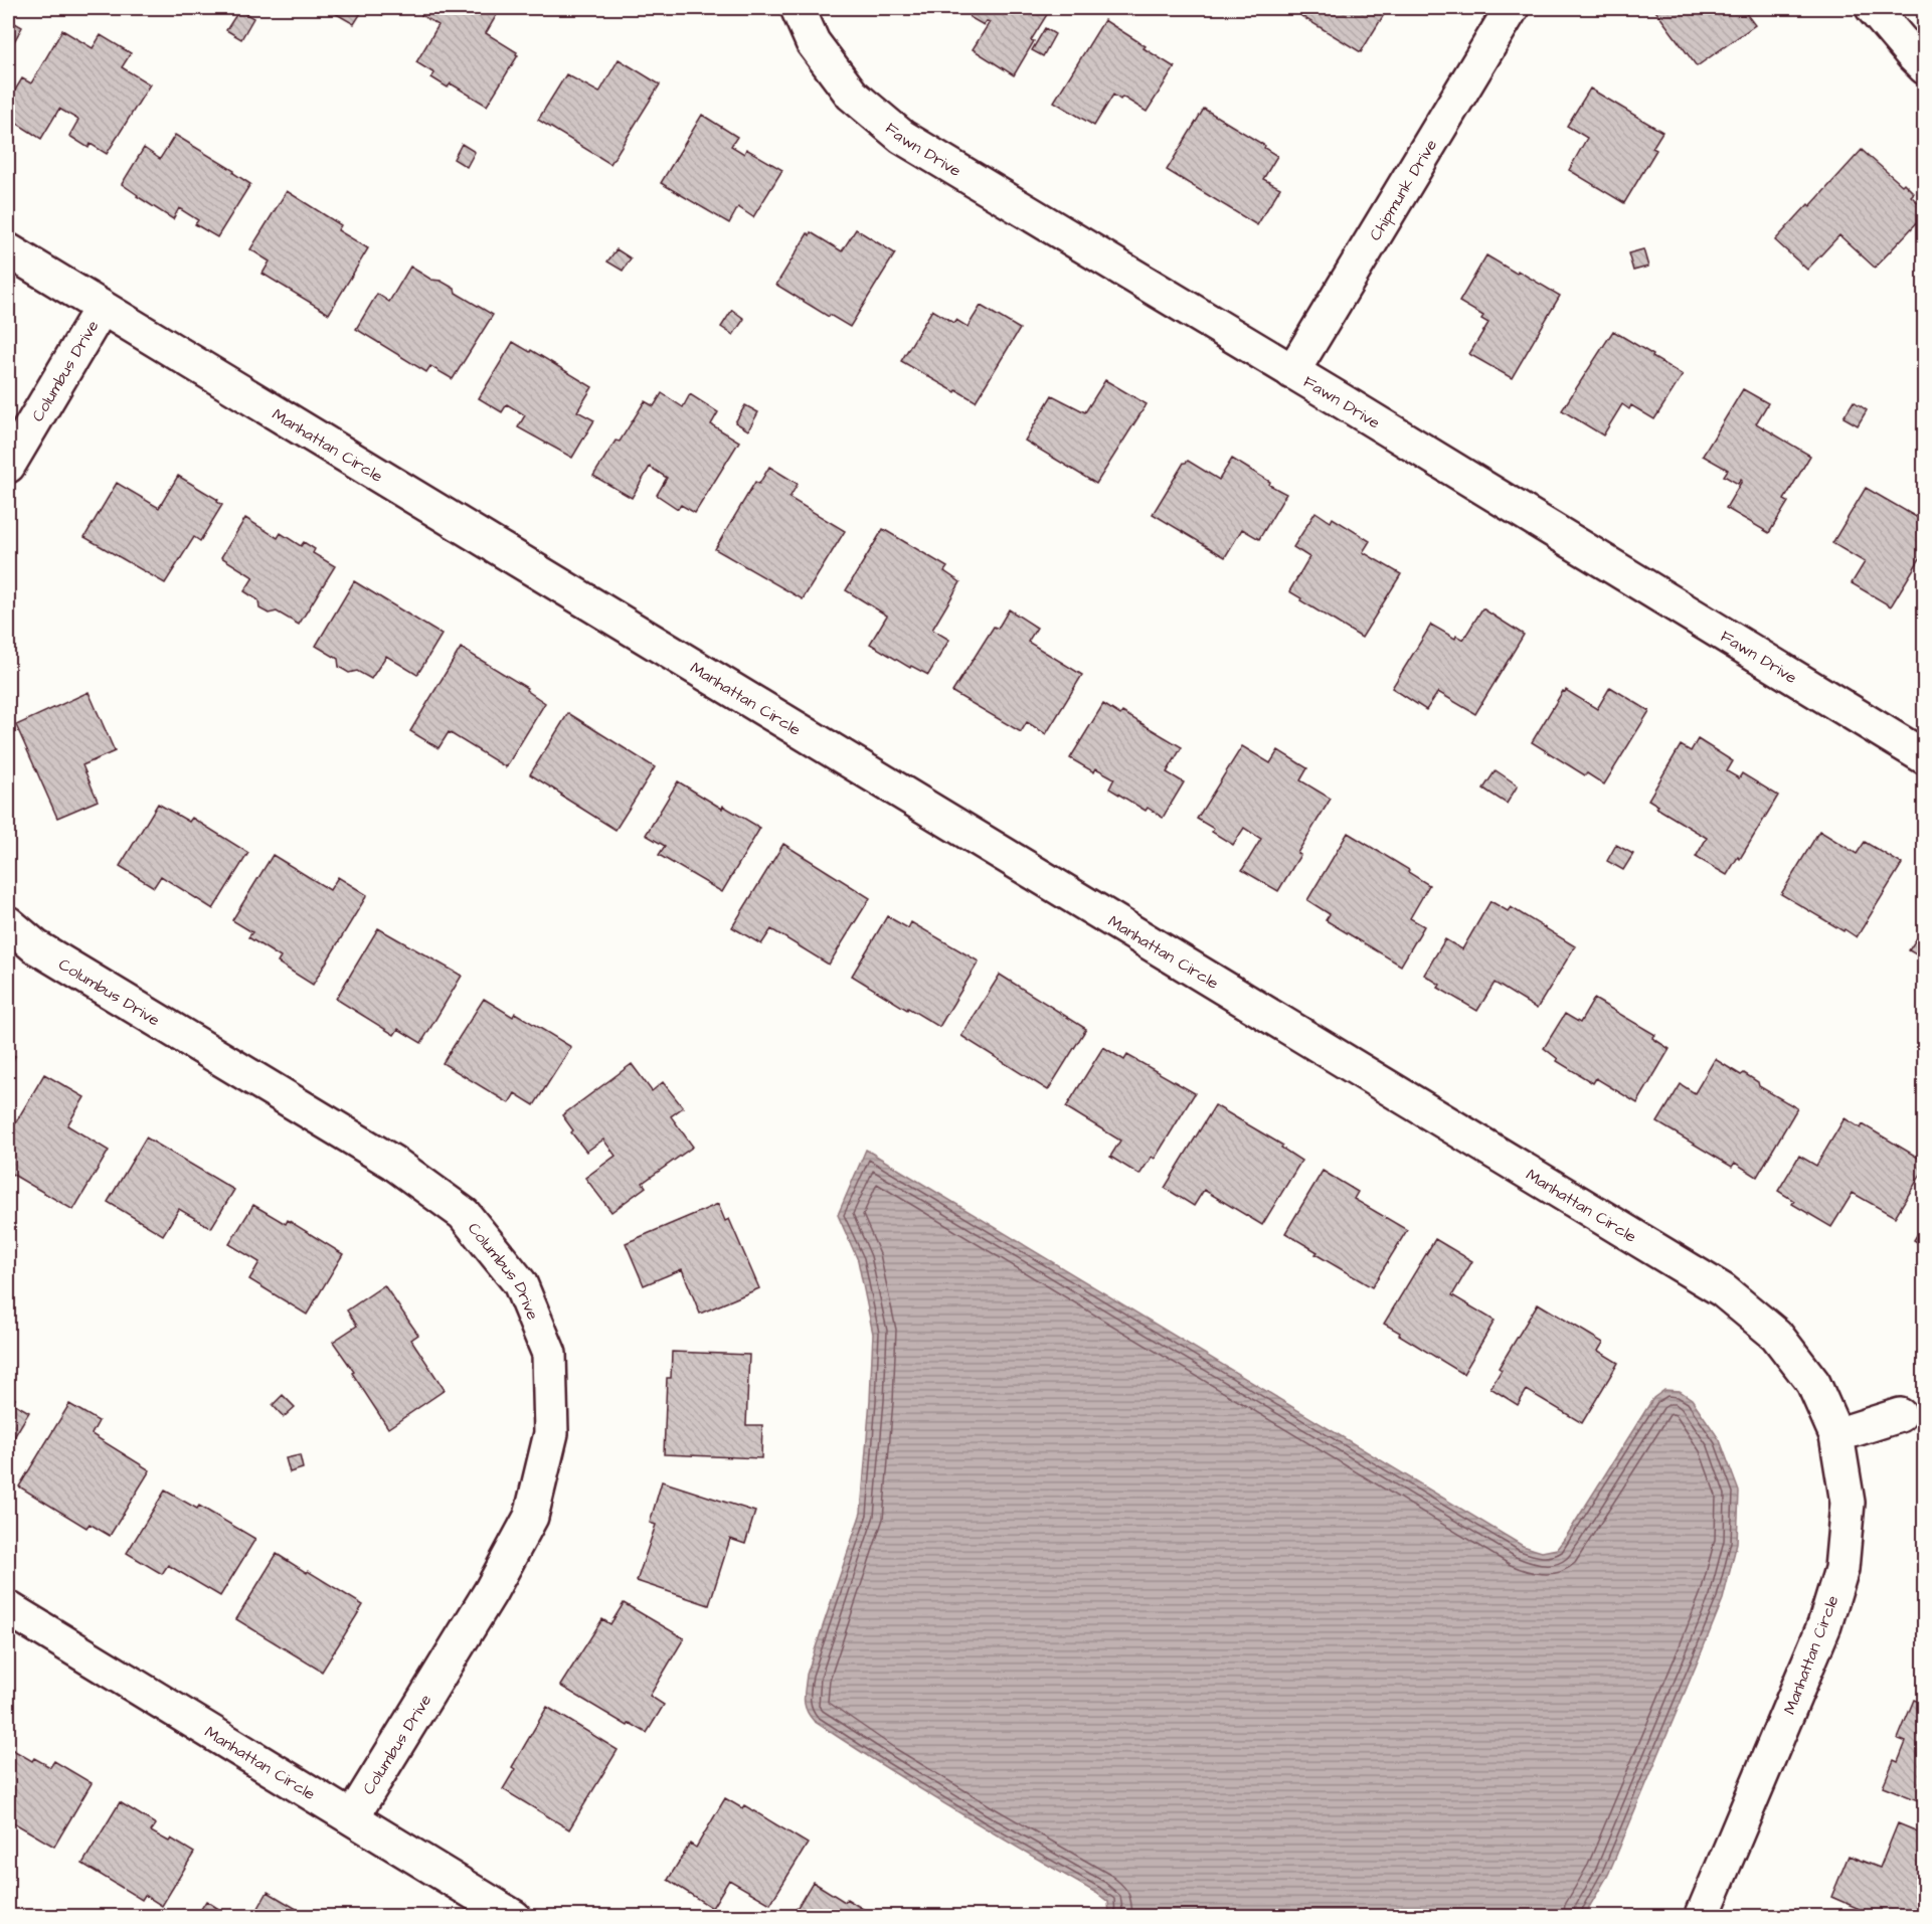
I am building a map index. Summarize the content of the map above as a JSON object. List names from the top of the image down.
{
  "streets": {
    "street": [
      "Fawn Drive",
      "Chipmunk Drive",
      "Columbus Drive",
      "Manhattan Circle"
    ]
  },
  "crossings": [
    ["Fawn Drive", "Chipmunk Drive"],
    ["Columbus Drive", "Manhattan Circle"]
  ]
}
